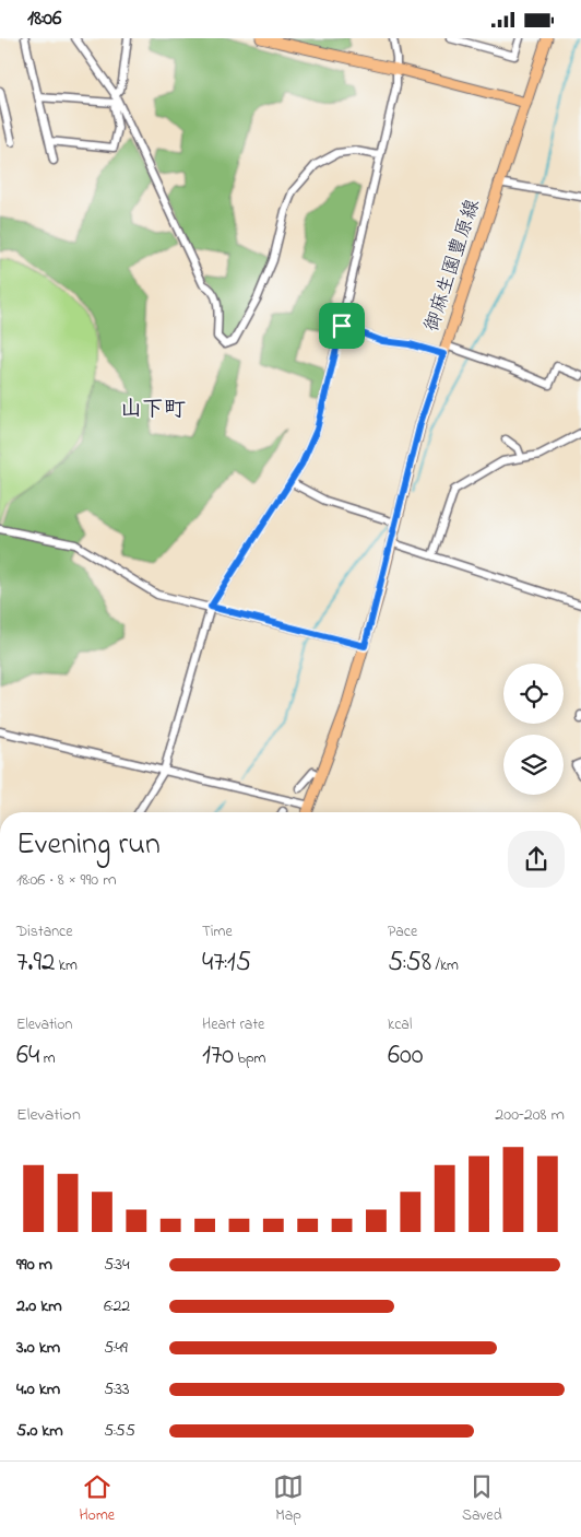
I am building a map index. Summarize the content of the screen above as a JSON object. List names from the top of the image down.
{
  "streets": {
    "main road": ["御麻生園豊原線"]
  },
  "districts": ["山下町"],
  "page": {
    "status": "18:06",
    "heading": ["Evening run", "18:06 · 8 × 990 m"],
    "stats": [
      ["Distance", "7.92 km"],
      ["Time", "47:15"],
      ["Pace", "5:58 /km"],
      ["Elevation", "64 m"],
      ["Heart rate", "170 bpm"],
      ["kcal", "600"]
    ],
    "chart": ["Elevation", "200–208 m"],
    "list": [
      {
        "name": "990 m",
        "note": "5:34"
      },
      {
        "name": "2.0 km",
        "note": "6:22"
      },
      {
        "name": "3.0 km",
        "note": "5:49"
      },
      {
        "name": "4.0 km",
        "note": "5:33"
      },
      {
        "name": "5.0 km",
        "note": "5:55"
      }
    ],
    "tabs": ["Home", "Map", "Saved"]
  }
}
